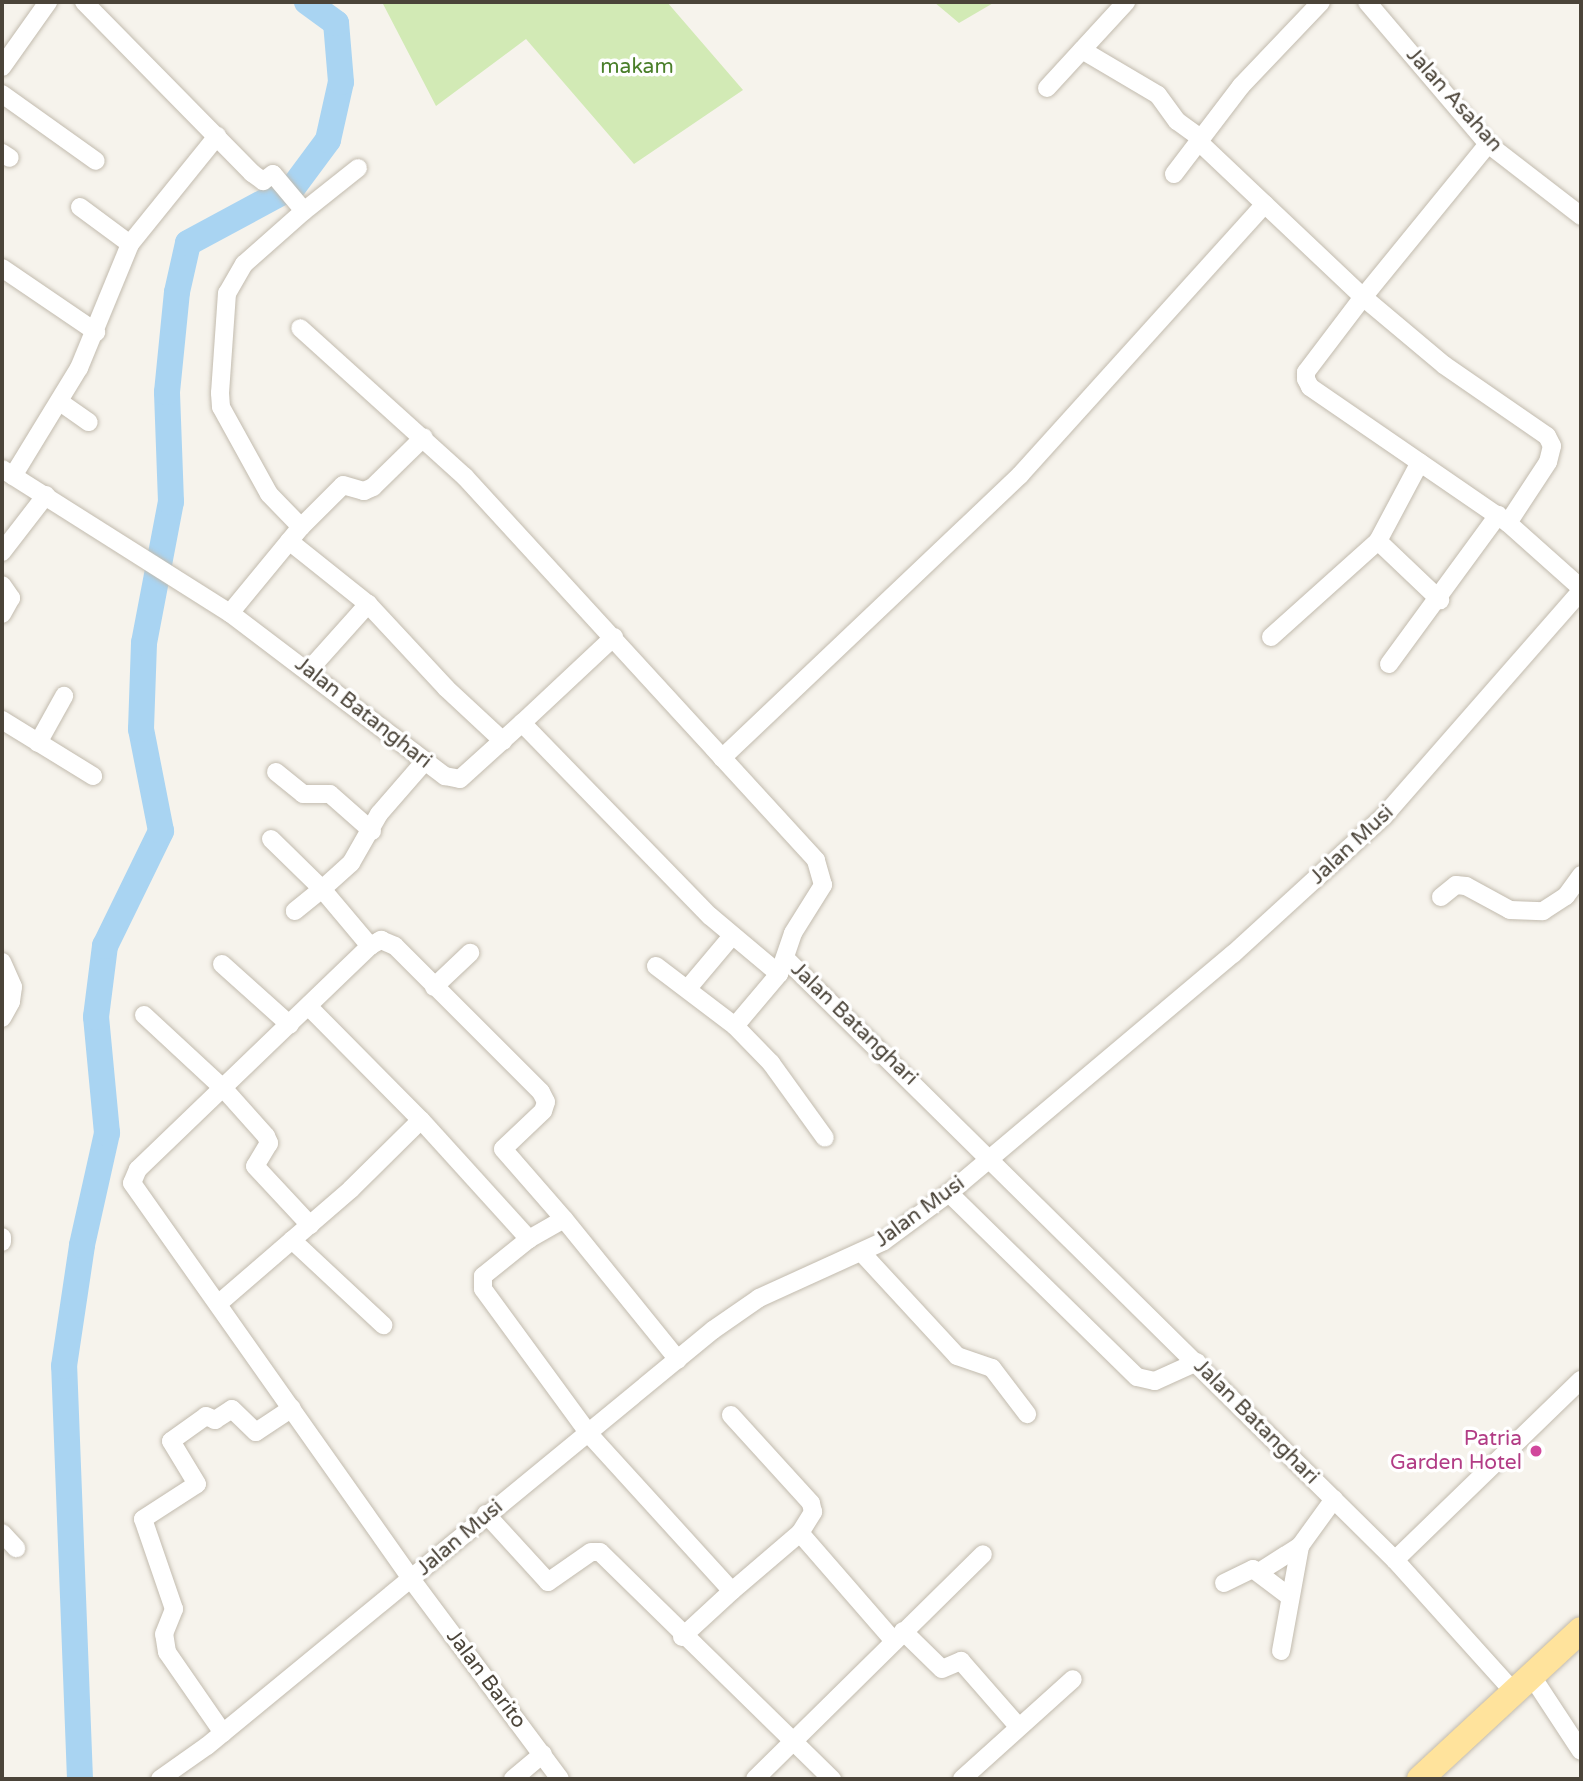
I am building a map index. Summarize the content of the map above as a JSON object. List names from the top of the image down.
{
  "streets": {
    "street": [
      "Jalan Asahan",
      "Jalan Batanghari",
      "Jalan Musi",
      "Jalan Barito"
    ]
  },
  "crossings": [
    ["Jalan Batanghari", "Jalan Musi"],
    ["Jalan Musi", "Jalan Barito"]
  ],
  "parks": ["makam"],
  "places": ["Patria Garden Hotel"]
}
